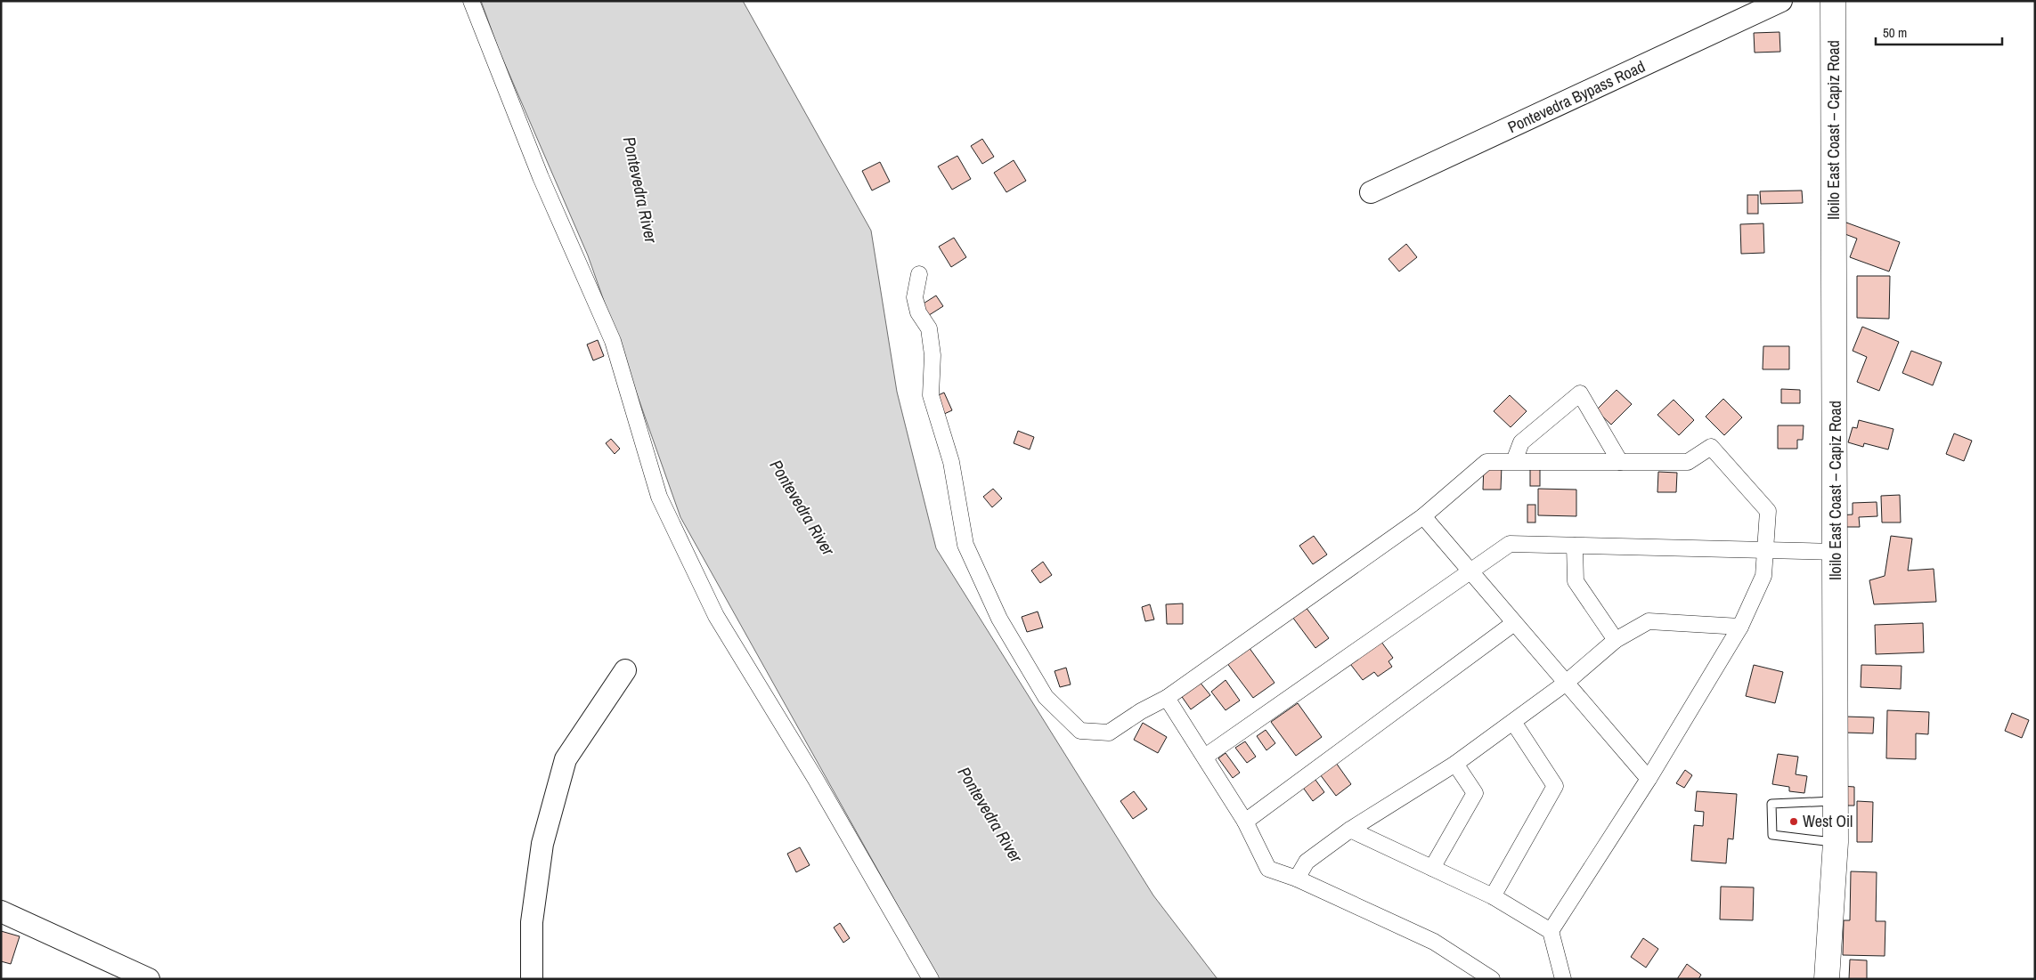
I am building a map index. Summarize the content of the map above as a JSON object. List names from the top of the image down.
{
  "streets": {
    "main road": ["Pontevedra Bypass Road", "Iloilo East Coast – Capiz Road"]
  },
  "water": ["Pontevedra River"],
  "places": ["West Oil"],
  "scale_bar": "50 m"
}
